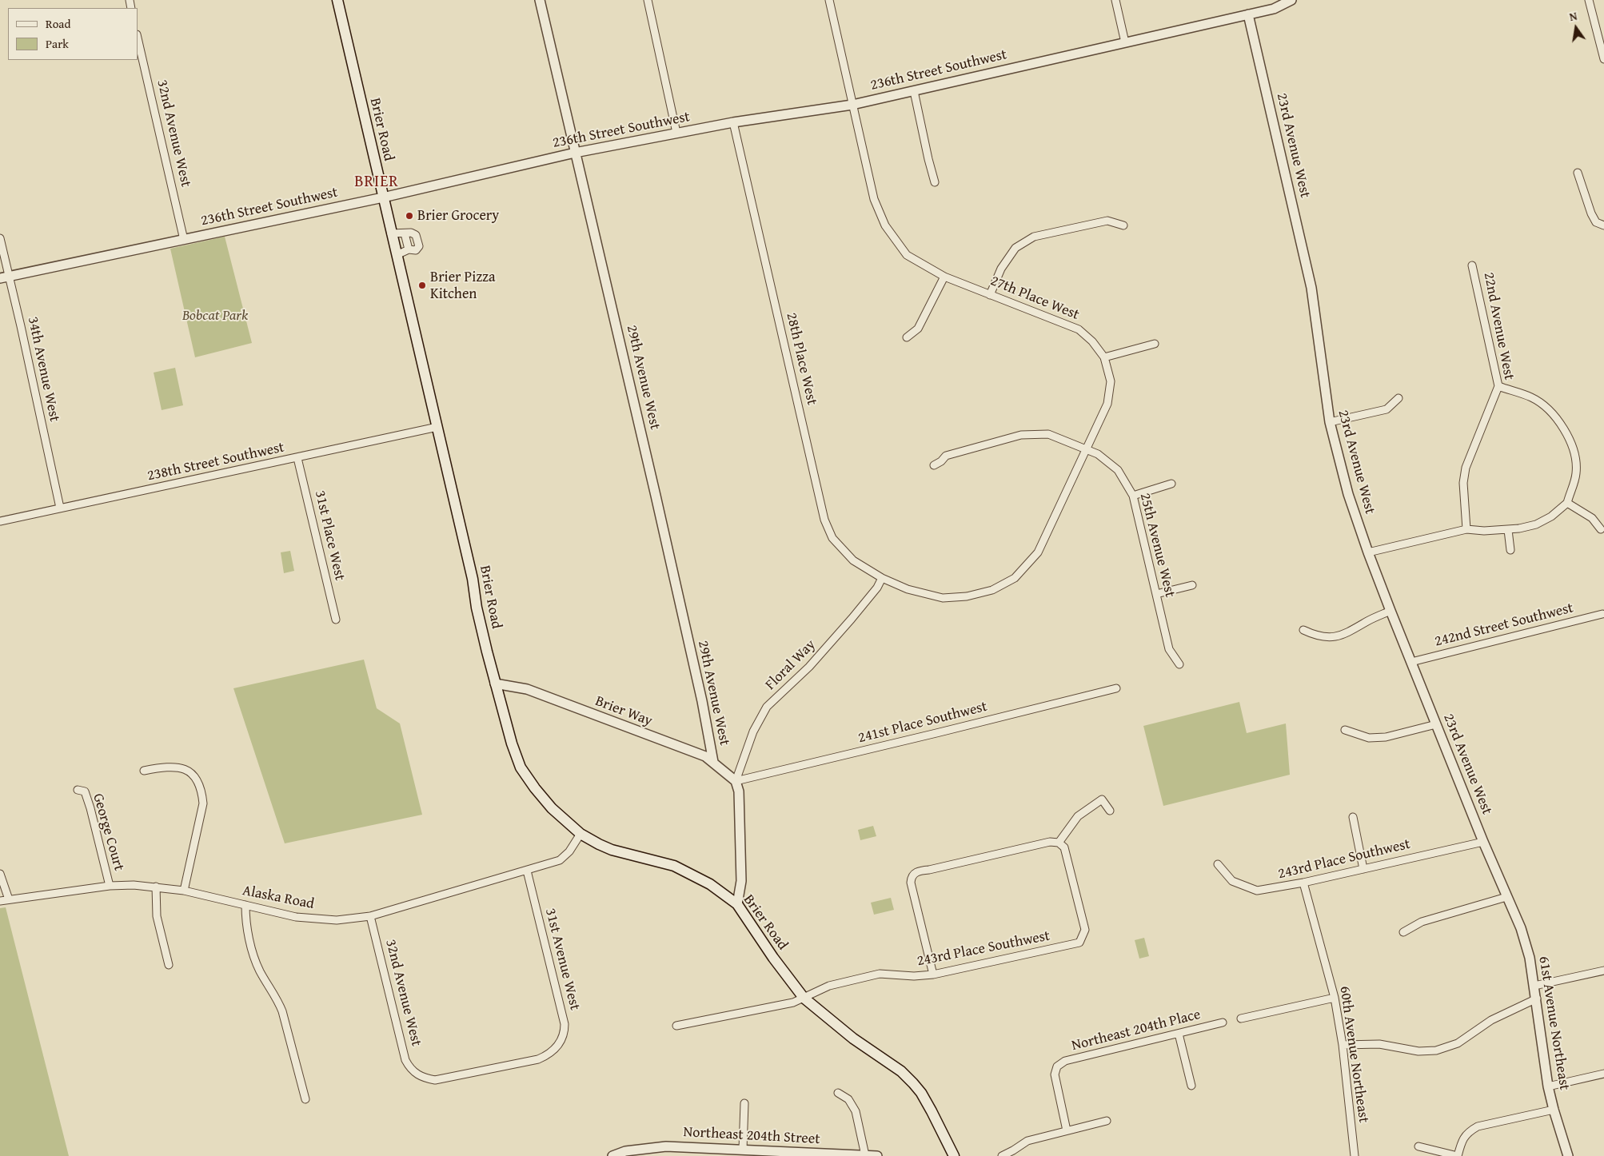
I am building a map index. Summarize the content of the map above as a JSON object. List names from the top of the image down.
{
  "streets": {
    "main road": ["Brier Road"],
    "street": [
      "236th Street Southwest",
      "32nd Avenue West",
      "23rd Avenue West",
      "27th Place West",
      "22nd Avenue West",
      "28th Place West",
      "34th Avenue West",
      "29th Avenue West",
      "238th Street Southwest",
      "31st Place West",
      "25th Avenue West",
      "242nd Street Southwest",
      "Floral Way",
      "Brier Way",
      "241st Place Southwest",
      "George Court",
      "243rd Place Southwest",
      "Alaska Road",
      "31st Avenue West",
      "61st Avenue Northeast",
      "Northeast 204th Place",
      "60th Avenue Northeast",
      "Northeast 204th Street"
    ]
  },
  "crossings": [
    ["236th Street Southwest", "Brier Road"],
    ["236th Street Southwest", "32nd Avenue West"],
    ["236th Street Southwest", "23rd Avenue West"],
    ["236th Street Southwest", "27th Place West"],
    ["236th Street Southwest", "28th Place West"],
    ["236th Street Southwest", "34th Avenue West"],
    ["236th Street Southwest", "29th Avenue West"],
    ["Brier Road", "238th Street Southwest"],
    ["Brier Road", "Brier Way"],
    ["Brier Road", "243rd Place Southwest"],
    ["Brier Road", "Alaska Road"],
    ["32nd Avenue West", "Alaska Road"],
    ["32nd Avenue West", "31st Avenue West"],
    ["23rd Avenue West", "242nd Street Southwest"],
    ["23rd Avenue West", "243rd Place Southwest"],
    ["23rd Avenue West", "61st Avenue Northeast"],
    ["27th Place West", "28th Place West"],
    ["27th Place West", "25th Avenue West"],
    ["27th Place West", "Floral Way"],
    ["28th Place West", "Floral Way"],
    ["34th Avenue West", "238th Street Southwest"],
    ["29th Avenue West", "Brier Way"],
    ["238th Street Southwest", "31st Place West"],
    ["Floral Way", "Brier Way"],
    ["Floral Way", "241st Place Southwest"],
    ["Brier Way", "241st Place Southwest"],
    ["George Court", "Alaska Road"],
    ["243rd Place Southwest", "60th Avenue Northeast"],
    ["Alaska Road", "31st Avenue West"]
  ],
  "districts": ["BRIER"],
  "parks": ["Bobcat Park"],
  "places": ["Brier Grocery", "Brier Pizza Kitchen"],
  "legend": ["Road", "Park"],
  "north": "top"
}
